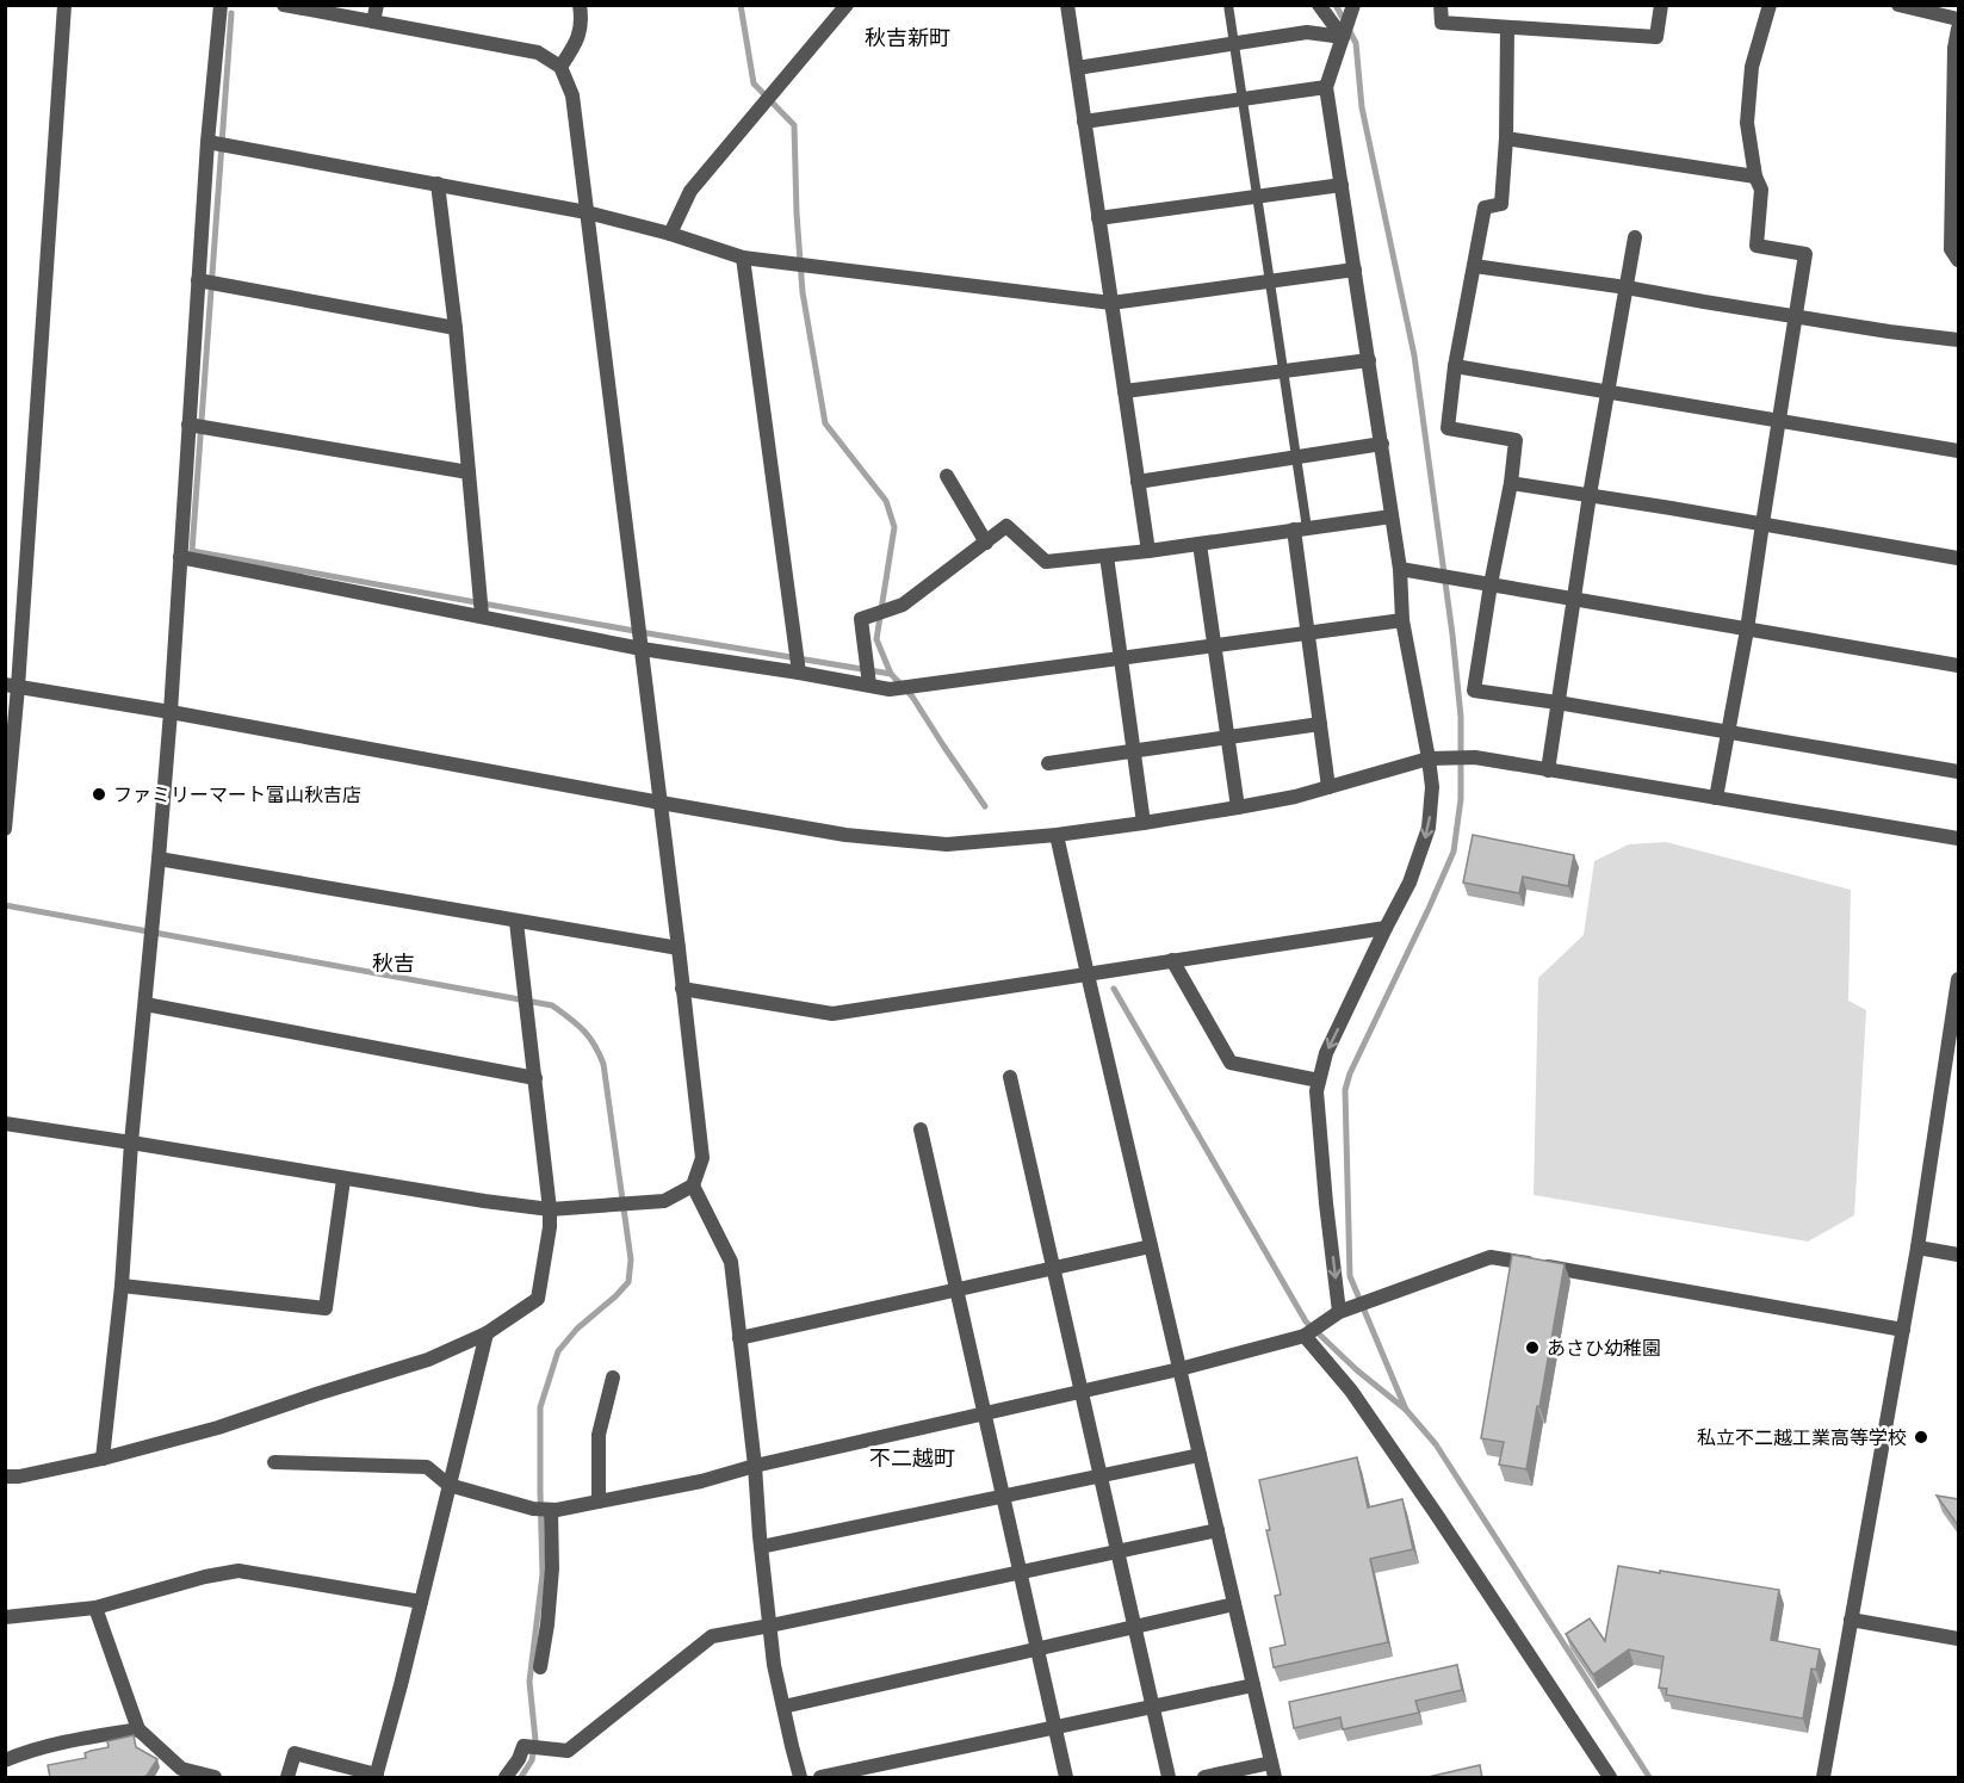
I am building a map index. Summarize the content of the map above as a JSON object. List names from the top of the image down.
{
  "districts": ["秋吉新町", "秋吉", "不二越町"],
  "places": ["ファミリーマート富山秋吉店", "あさひ幼稚園", "私立不二越工業高等学校"]
}
